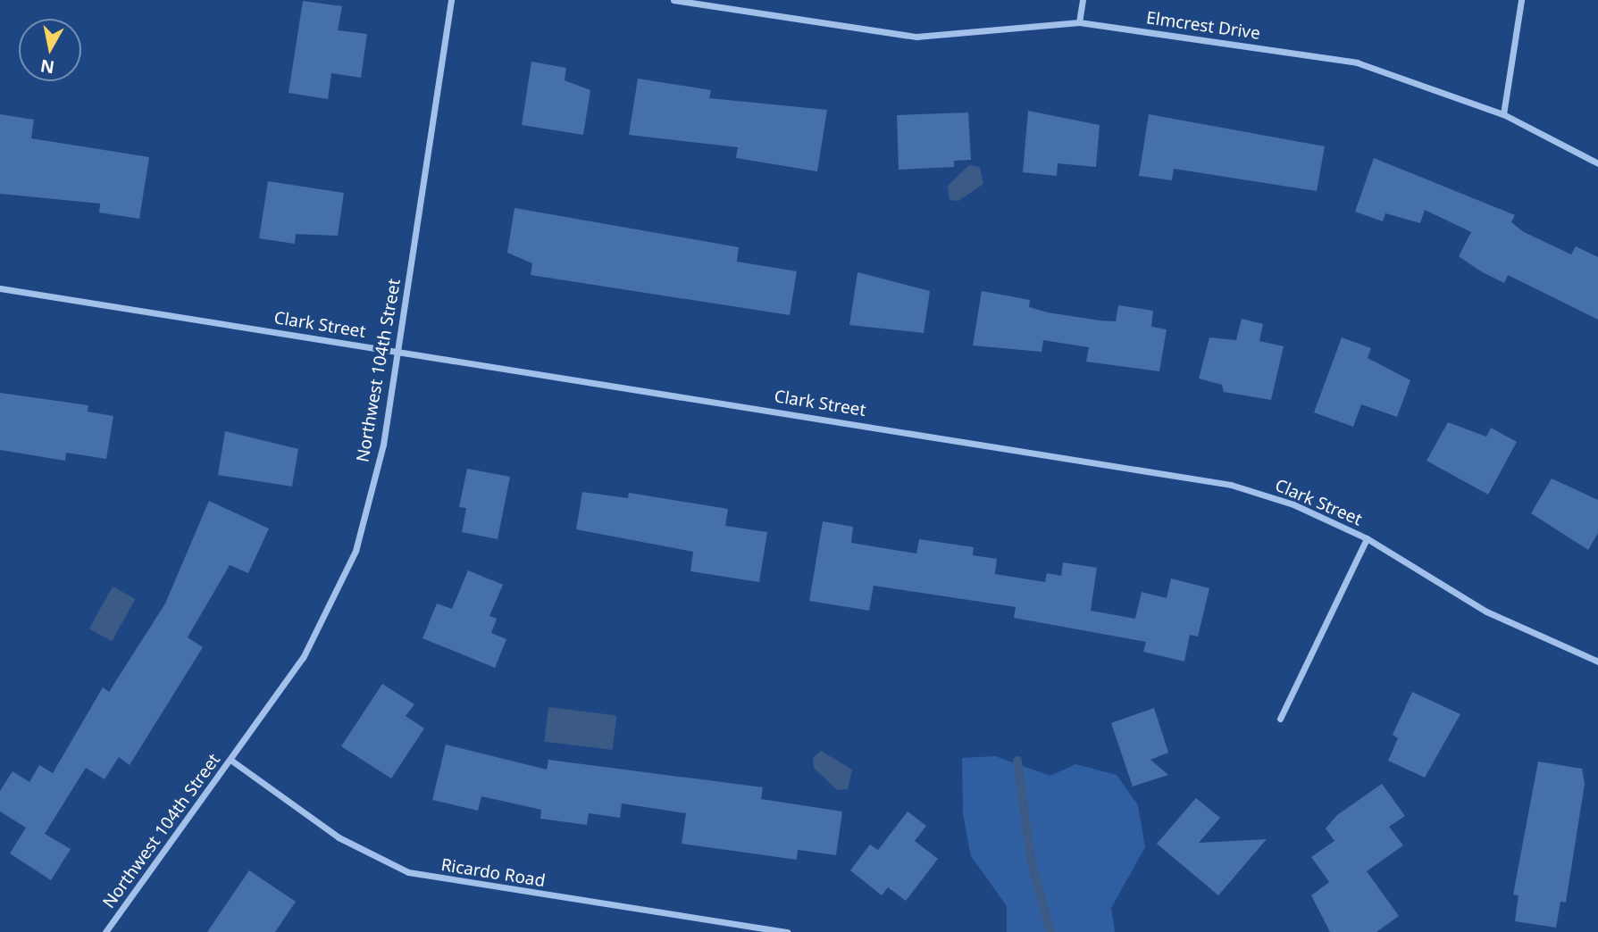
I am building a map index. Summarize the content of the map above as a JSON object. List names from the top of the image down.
{
  "streets": {
    "street": [
      "Elmcrest Drive",
      "Clark Street",
      "Northwest 104th Street",
      "Ricardo Road"
    ]
  },
  "crossings": [
    ["Clark Street", "Northwest 104th Street"],
    ["Northwest 104th Street", "Ricardo Road"]
  ],
  "north": "bottom"
}
